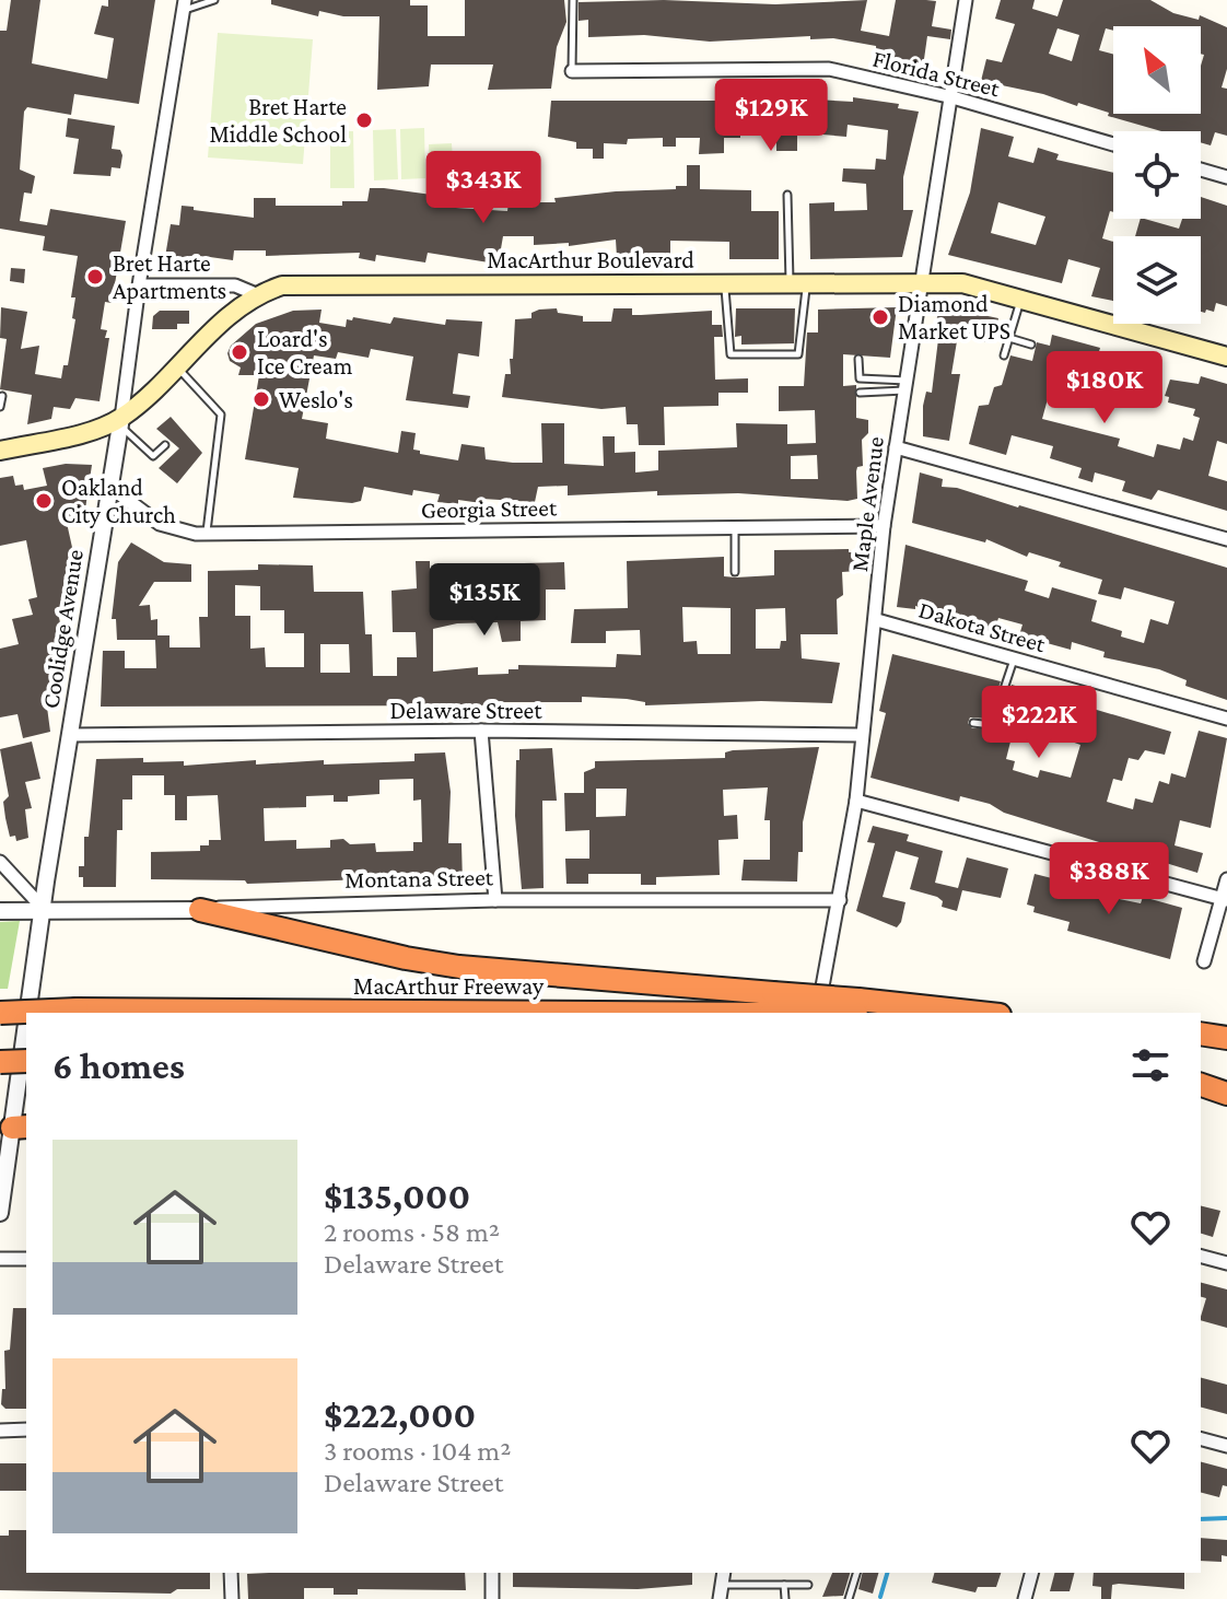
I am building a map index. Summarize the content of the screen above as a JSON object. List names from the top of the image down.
{
  "streets": {
    "highway": ["MacArthur Freeway"],
    "main road": ["MacArthur Boulevard"],
    "street": [
      "Florida Street",
      "Maple Avenue",
      "Georgia Street",
      "Dakota Street",
      "Coolidge Avenue",
      "Delaware Street",
      "Montana Street"
    ]
  },
  "crossings": [
    ["Florida Street", "Maple Avenue"],
    ["MacArthur Boulevard", "Maple Avenue"],
    ["MacArthur Boulevard", "Coolidge Avenue"],
    ["Maple Avenue", "Georgia Street"],
    ["Maple Avenue", "Dakota Street"],
    ["Maple Avenue", "Delaware Street"],
    ["Maple Avenue", "Montana Street"],
    ["Georgia Street", "Coolidge Avenue"],
    ["Coolidge Avenue", "Delaware Street"],
    ["Coolidge Avenue", "Montana Street"]
  ],
  "places": [
    "Bret Harte Middle School",
    "Bret Harte Apartments",
    "Diamond Market UPS",
    "Loard's Ice Cream",
    "Weslo's",
    "Oakland City Church"
  ],
  "north": "top left",
  "page": {
    "price": [
      "$129K",
      "$343K",
      "$180K",
      "$135K",
      "$222K",
      "$388K"
    ],
    "heading": "6 homes",
    "list": [
      {
        "name": "$135,000",
        "note": "2 rooms · 58 m² · Delaware Street"
      },
      {
        "name": "$222,000",
        "note": "3 rooms · 104 m² · Delaware Street"
      }
    ]
  }
}
